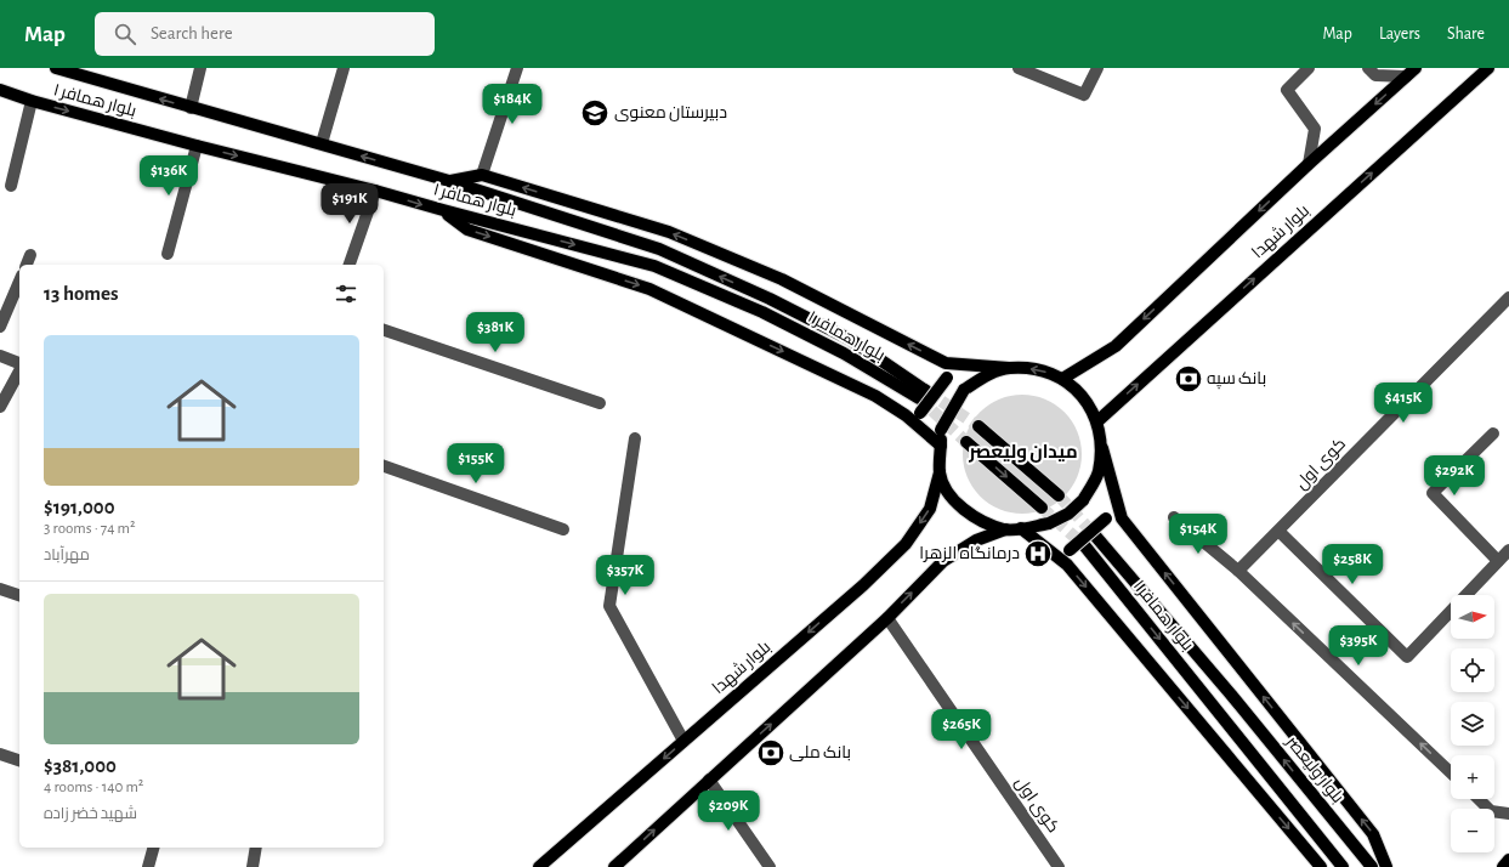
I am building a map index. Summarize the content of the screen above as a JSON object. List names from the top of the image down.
{
  "streets": {
    "main road": ["بلوار همافر ۱", "بلوار شهدا", "بلوار ولیعصر"],
    "street": ["کوی اول"]
  },
  "crossings": [
    ["بلوار همافر ۱", "بلوار ولیعصر"]
  ],
  "districts": ["میدان ولیعصر"],
  "places": {
    "school or university": ["دبیرستان معنوی"],
    "bank": ["بانک سپه", "بانک ملی"],
    "hospital": ["درمانگاه الزهرا"]
  },
  "north": "right",
  "page": {
    "header": "Map",
    "search": "Search here",
    "nav": ["Map", "Layers", "Share"],
    "price": [
      "$184K",
      "$136K",
      "$191K",
      "$381K",
      "$415K",
      "$155K",
      "$292K",
      "$154K",
      "$258K",
      "$357K",
      "$395K",
      "$265K",
      "$209K"
    ],
    "heading": "13 homes",
    "list": [
      {
        "name": "$191,000",
        "note": "3 rooms · 74 m² · مهرآباد"
      },
      {
        "name": "$381,000",
        "note": "4 rooms · 140 m² · شهید خضر زاده"
      }
    ],
    "map_buttons": ["+", "−"]
  }
}
